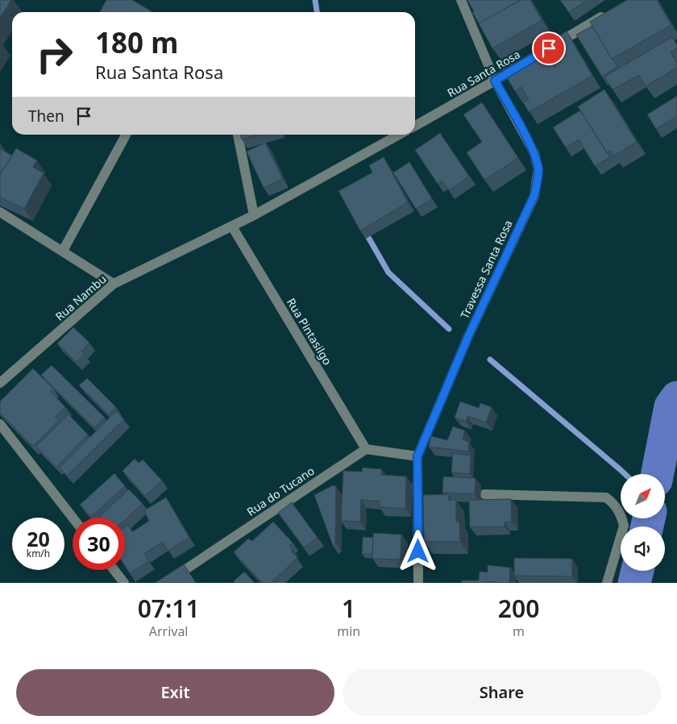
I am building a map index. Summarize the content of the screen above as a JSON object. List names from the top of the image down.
{
  "streets": {
    "street": [
      "Rua Santa Rosa",
      "Travessa Santa Rosa",
      "Rua Nambu",
      "Rua Pintasilgo",
      "Rua do Tucano"
    ]
  },
  "crossings": [
    ["Rua Santa Rosa", "Travessa Santa Rosa"],
    ["Rua Nambu", "Rua Pintasilgo"],
    ["Rua Pintasilgo", "Rua do Tucano"]
  ],
  "north": "top right",
  "page": {
    "turn": ["180 m", "Rua Santa Rosa"],
    "then": "Then",
    "speed": "20 km/h",
    "limit": "30",
    "eta": [
      "07:11",
      "Arrival",
      "1",
      "min",
      "200",
      "m"
    ],
    "buttons": ["Exit", "Share"]
  }
}
